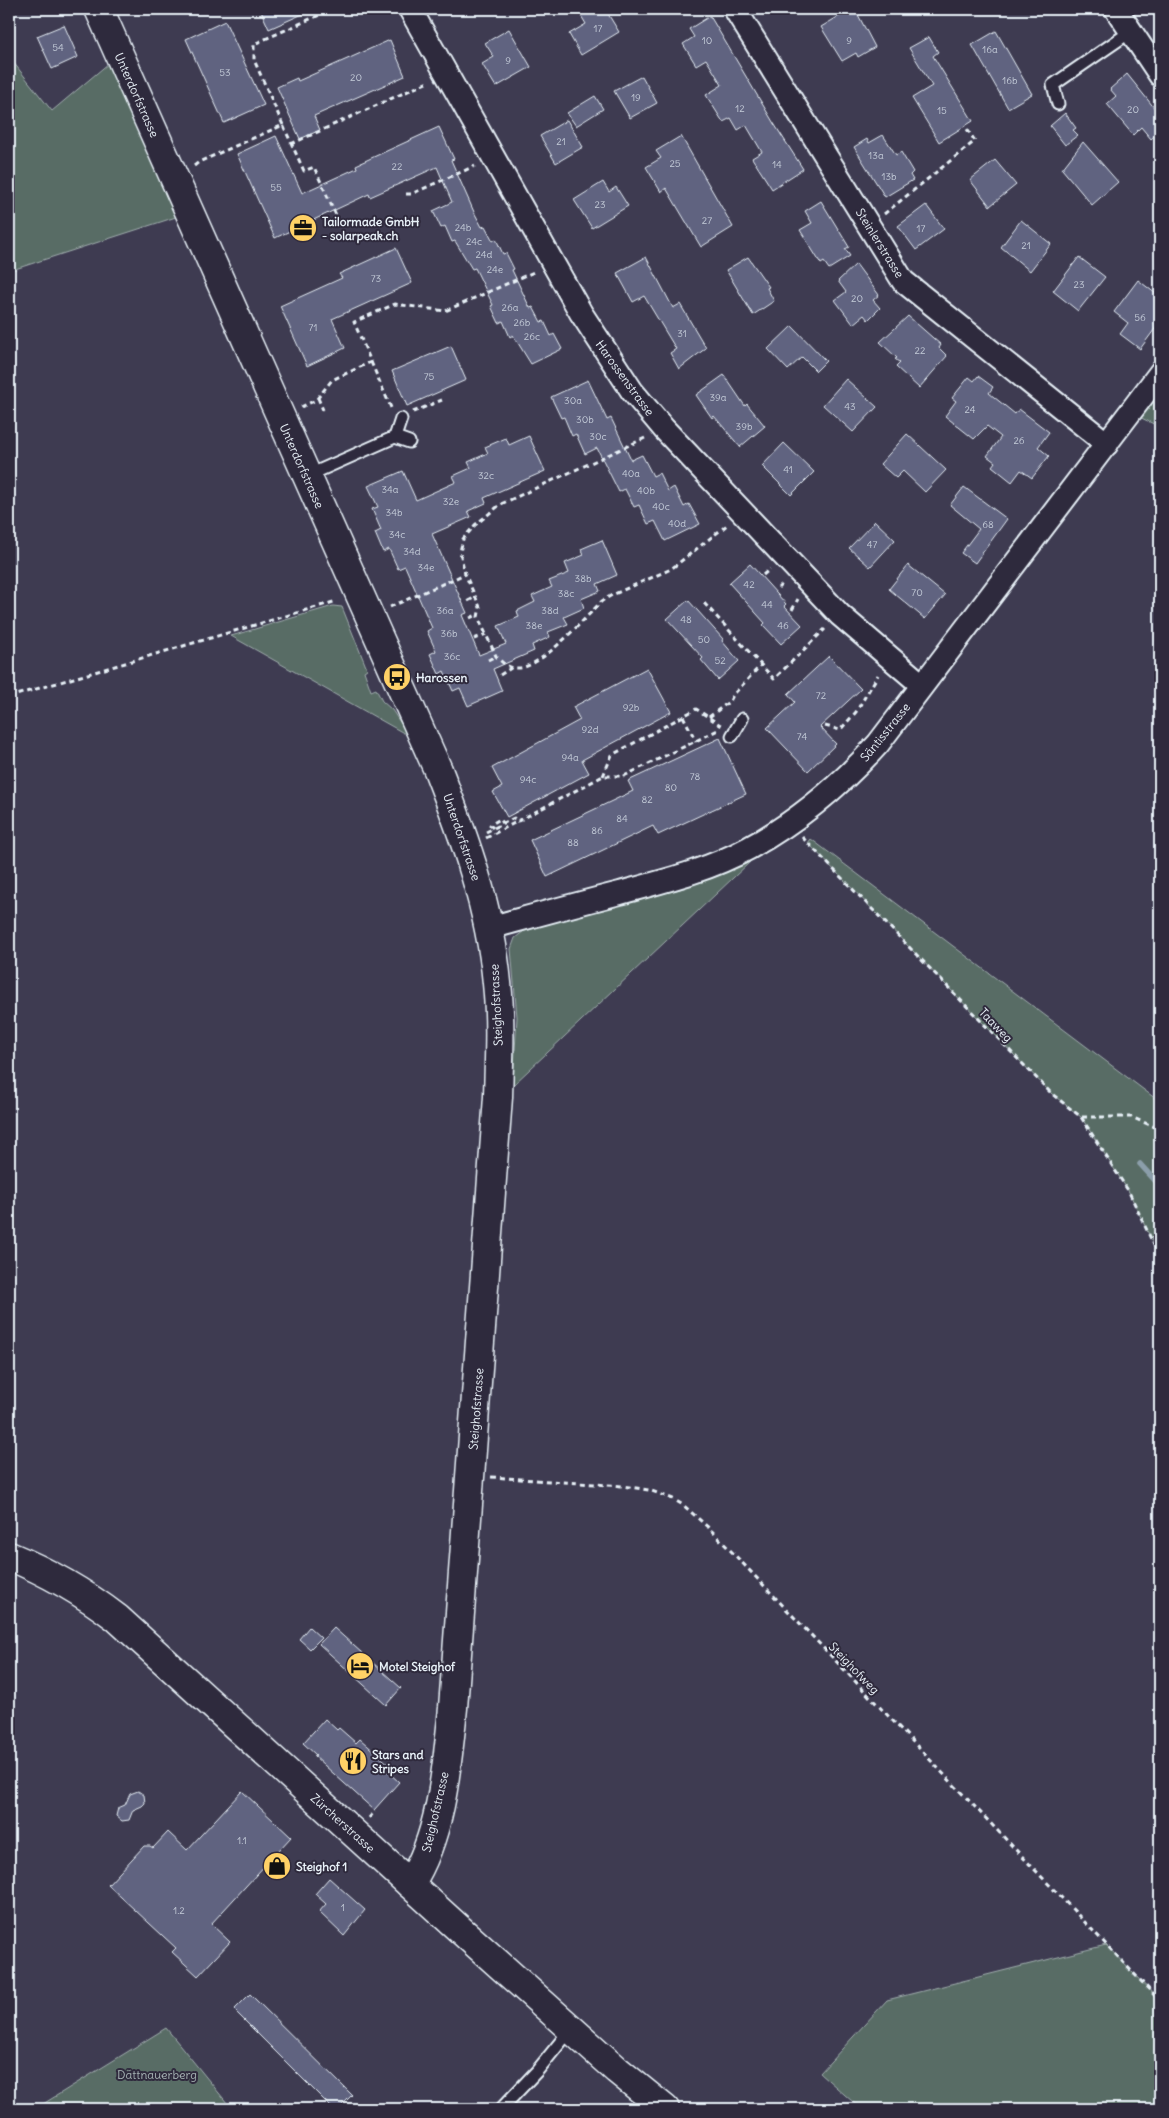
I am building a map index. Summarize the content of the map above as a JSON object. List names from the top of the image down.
{
  "streets": {
    "street": [
      "Unterdorfstrasse",
      "Steinlerstrasse",
      "Harossenstrasse",
      "Säntisstrasse",
      "Steighofstrasse",
      "Zürcherstrasse"
    ],
    "path": ["Taaweg", "Steighofweg"]
  },
  "crossings": [
    ["Unterdorfstrasse", "Säntisstrasse"],
    ["Unterdorfstrasse", "Steighofstrasse"],
    ["Steinlerstrasse", "Säntisstrasse"],
    ["Harossenstrasse", "Säntisstrasse"],
    ["Säntisstrasse", "Steighofstrasse"],
    ["Säntisstrasse", "Taaweg"],
    ["Steighofstrasse", "Steighofweg"],
    ["Steighofstrasse", "Zürcherstrasse"]
  ],
  "parks": ["Dättnauerberg"],
  "places": {
    "office": ["Tailormade GmbH - solarpeak.ch"],
    "bus stop": ["Harossen"],
    "hotel": ["Motel Steighof"],
    "restaurant": ["Stars and Stripes"],
    "shop": ["Steighof 1"]
  },
  "house_numbers": [
    "17",
    "10",
    "9",
    "54",
    "16a",
    "9",
    "53",
    "20",
    "16b",
    "19",
    "12",
    "20",
    "15",
    "21",
    "13a",
    "25",
    "14",
    "22",
    "13b",
    "55",
    "23",
    "27",
    "24b",
    "17",
    "24c",
    "21",
    "24d",
    "24e",
    "73",
    "23",
    "20",
    "26a",
    "56",
    "26b",
    "71",
    "31",
    "26c",
    "22",
    "75",
    "39a",
    "30a",
    "43",
    "24",
    "30b",
    "39b",
    "30c",
    "26",
    "41",
    "40a",
    "32c",
    "34a",
    "40b",
    "32e",
    "40c",
    "34b",
    "40d",
    "68",
    "34c",
    "47",
    "34d",
    "34e",
    "38b",
    "42",
    "70",
    "38c",
    "44",
    "36a",
    "38d",
    "48",
    "38e",
    "46",
    "36b",
    "50",
    "36c",
    "52",
    "72",
    "92b",
    "92d",
    "74",
    "94a",
    "78",
    "94c",
    "80",
    "82",
    "84",
    "86",
    "88",
    "1.1",
    "1",
    "1.2"
  ]
}
